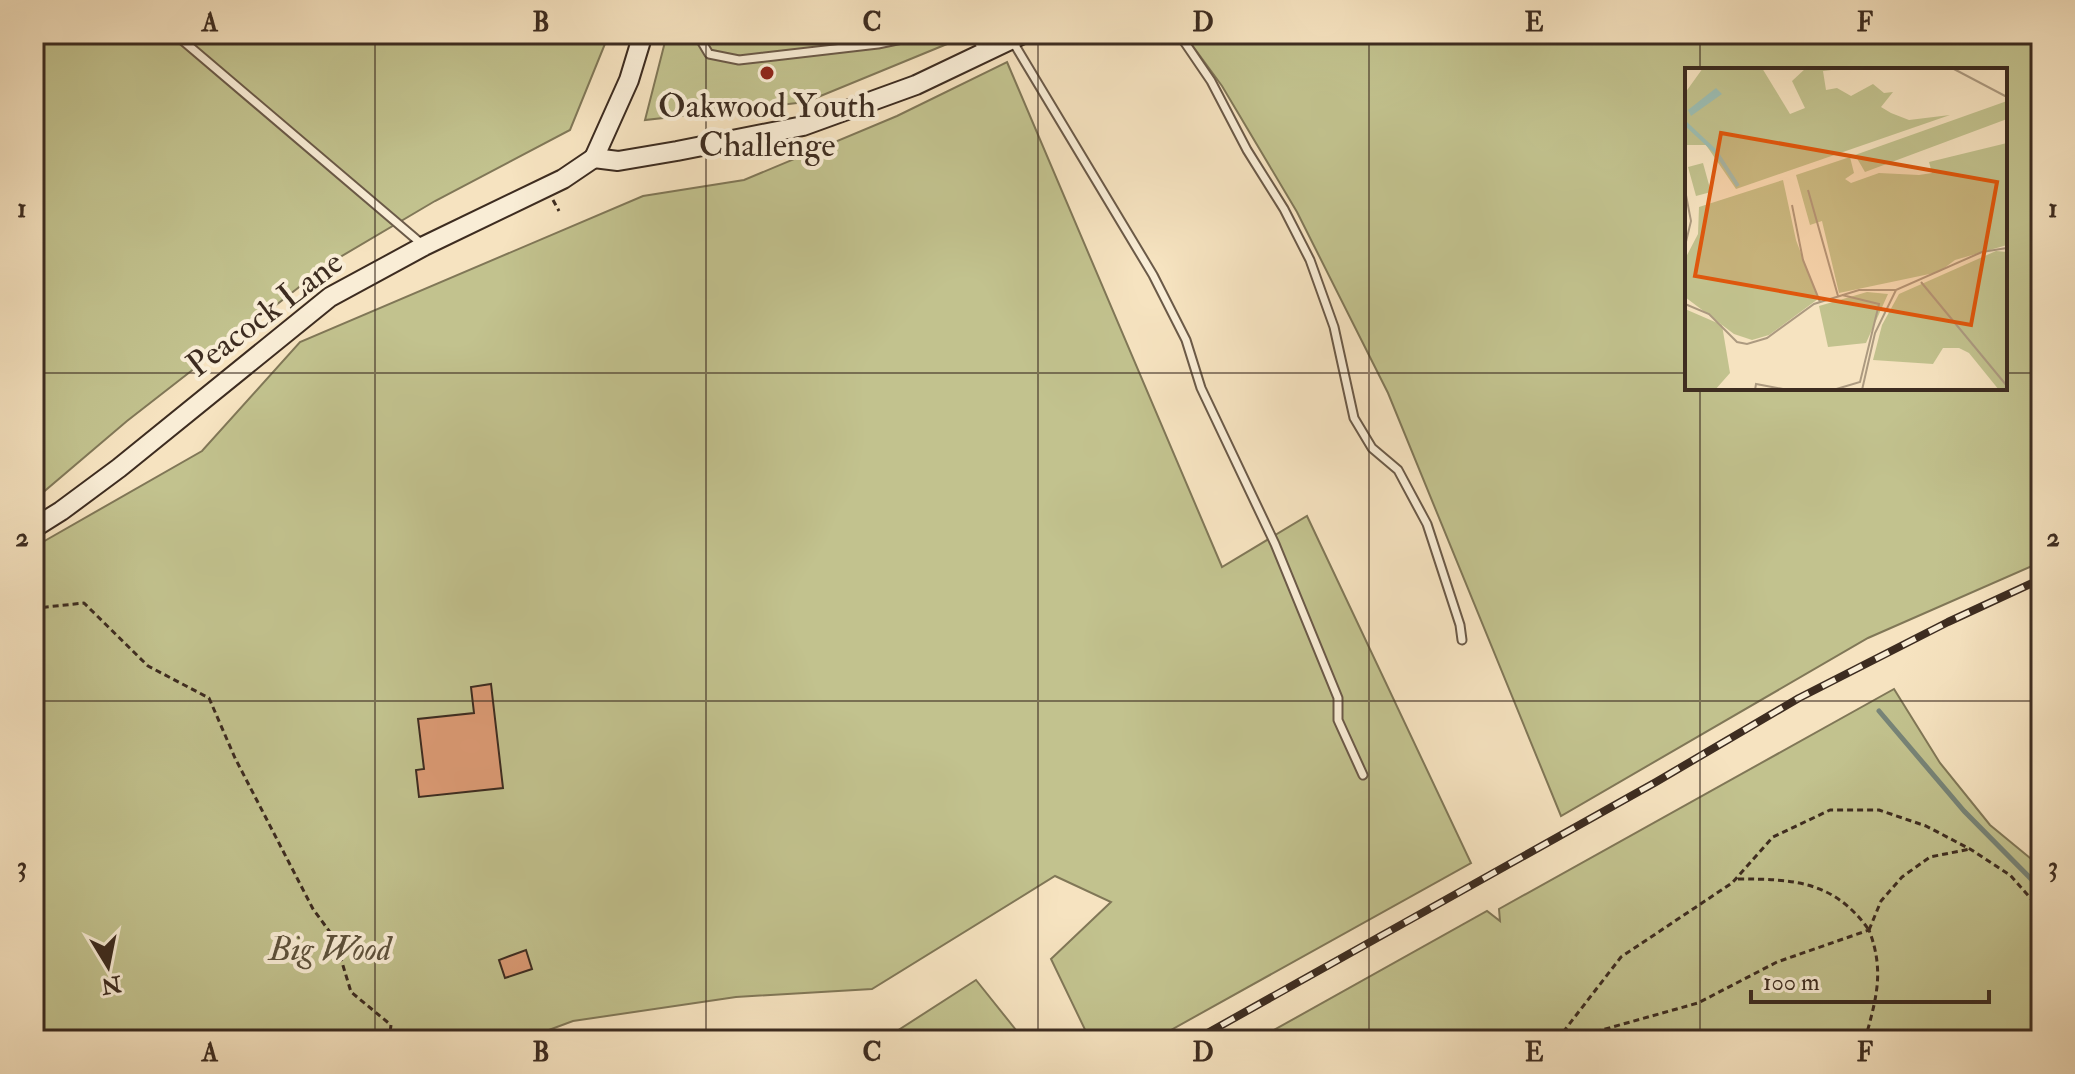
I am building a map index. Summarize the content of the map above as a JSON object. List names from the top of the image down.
{
  "streets": {
    "street": ["Peacock Lane"]
  },
  "parks": ["Big Wood"],
  "places": ["Oakwood Youth Challenge"],
  "scale_bar": "100 m",
  "north": "bottom",
  "grid": {
    "columns": [
      "A",
      "B",
      "C",
      "D",
      "E",
      "F"
    ],
    "rows": ["1", "2", "3"]
  }
}
